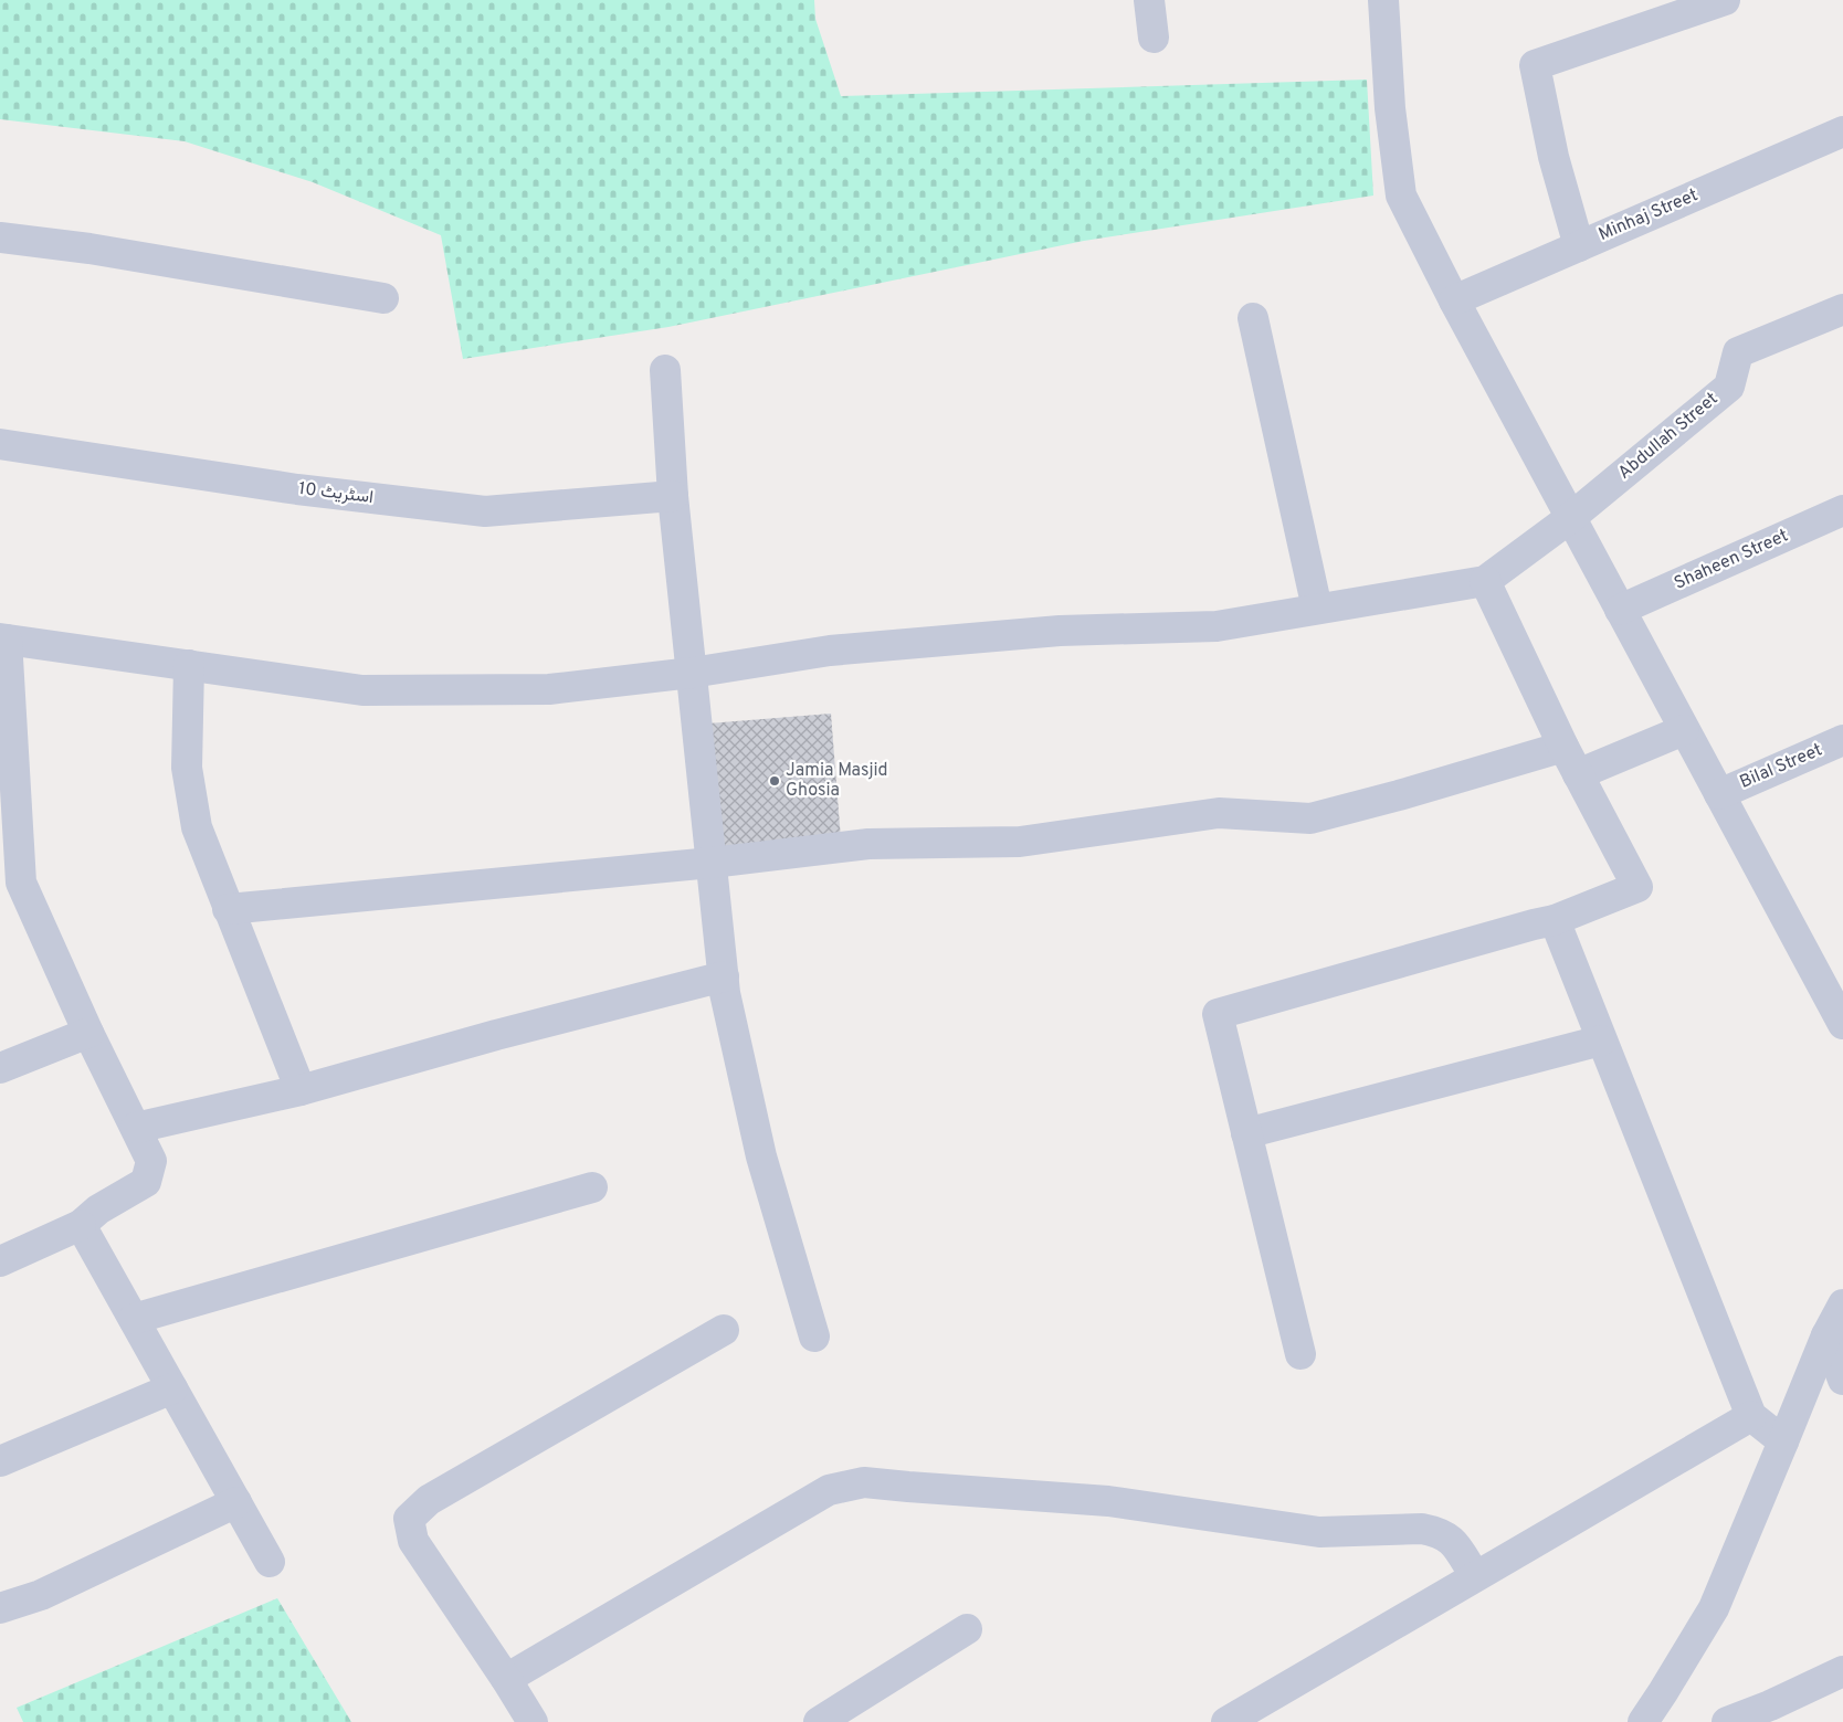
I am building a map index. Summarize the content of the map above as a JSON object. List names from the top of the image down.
{
  "streets": {
    "street": [
      "Minhaj Street",
      "Abdullah Street",
      "اسٹریٹ 10",
      "Shaheen Street",
      "Bilal Street"
    ]
  },
  "places": ["Jamia Masjid Ghosia"]
}
